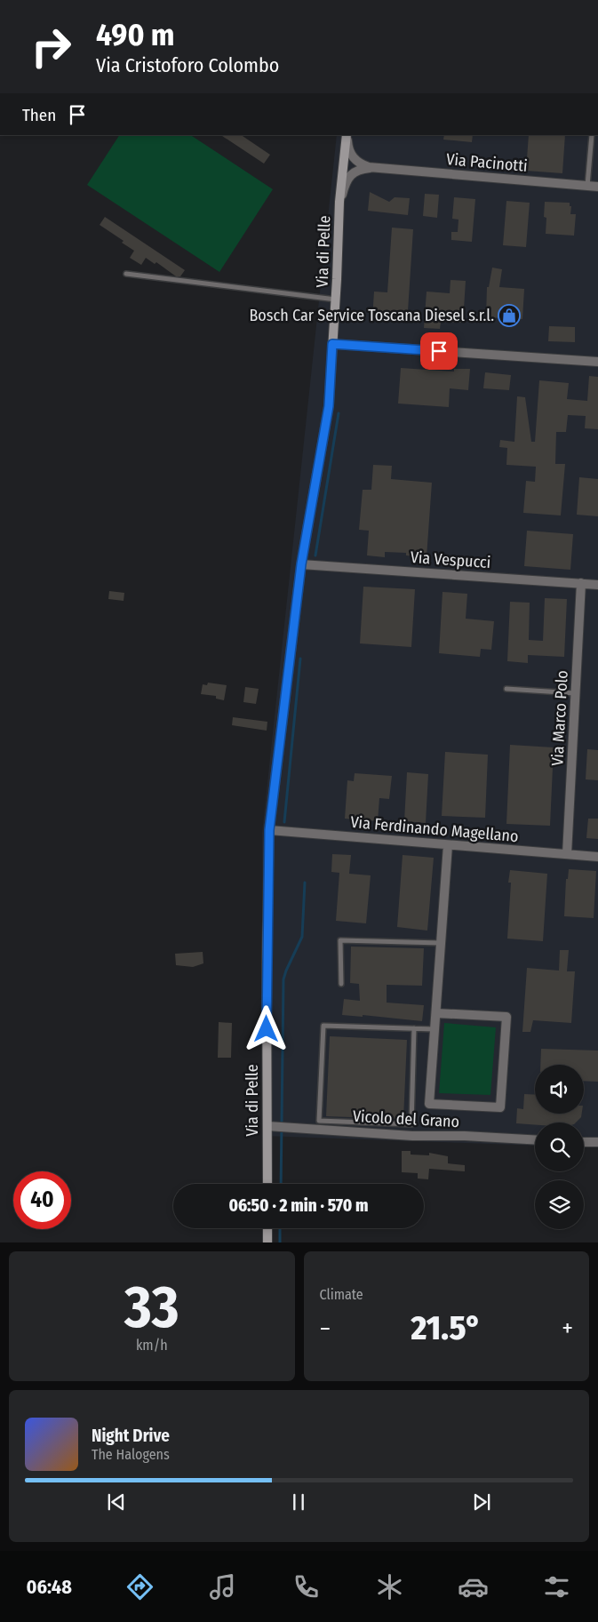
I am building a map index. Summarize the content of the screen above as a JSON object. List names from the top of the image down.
{
  "streets": {
    "street": [
      "Via Pacinotti",
      "Via di Pelle",
      "Via Vespucci",
      "Via Marco Polo",
      "Via Ferdinando Magellano",
      "Vicolo del Grano"
    ]
  },
  "crossings": [
    ["Via Pacinotti", "Via di Pelle"],
    ["Via di Pelle", "Via Vespucci"],
    ["Via di Pelle", "Via Ferdinando Magellano"],
    ["Via di Pelle", "Vicolo del Grano"],
    ["Via Vespucci", "Via Marco Polo"],
    ["Via Marco Polo", "Via Ferdinando Magellano"]
  ],
  "places": {
    "shop": ["Bosch Car Service Toscana Diesel s.r.l."]
  },
  "page": {
    "turn": ["490 m", "Via Cristoforo Colombo"],
    "then": "Then",
    "limit": "40",
    "trip": "06:50 · 2 min · 570 m",
    "tile": [
      ["33", "km/h"],
      "Climate"
    ],
    "heat": ["−", "21.5°", "+"],
    "song": ["Night Drive", "The Halogens"],
    "tabs": "06:48"
  }
}
